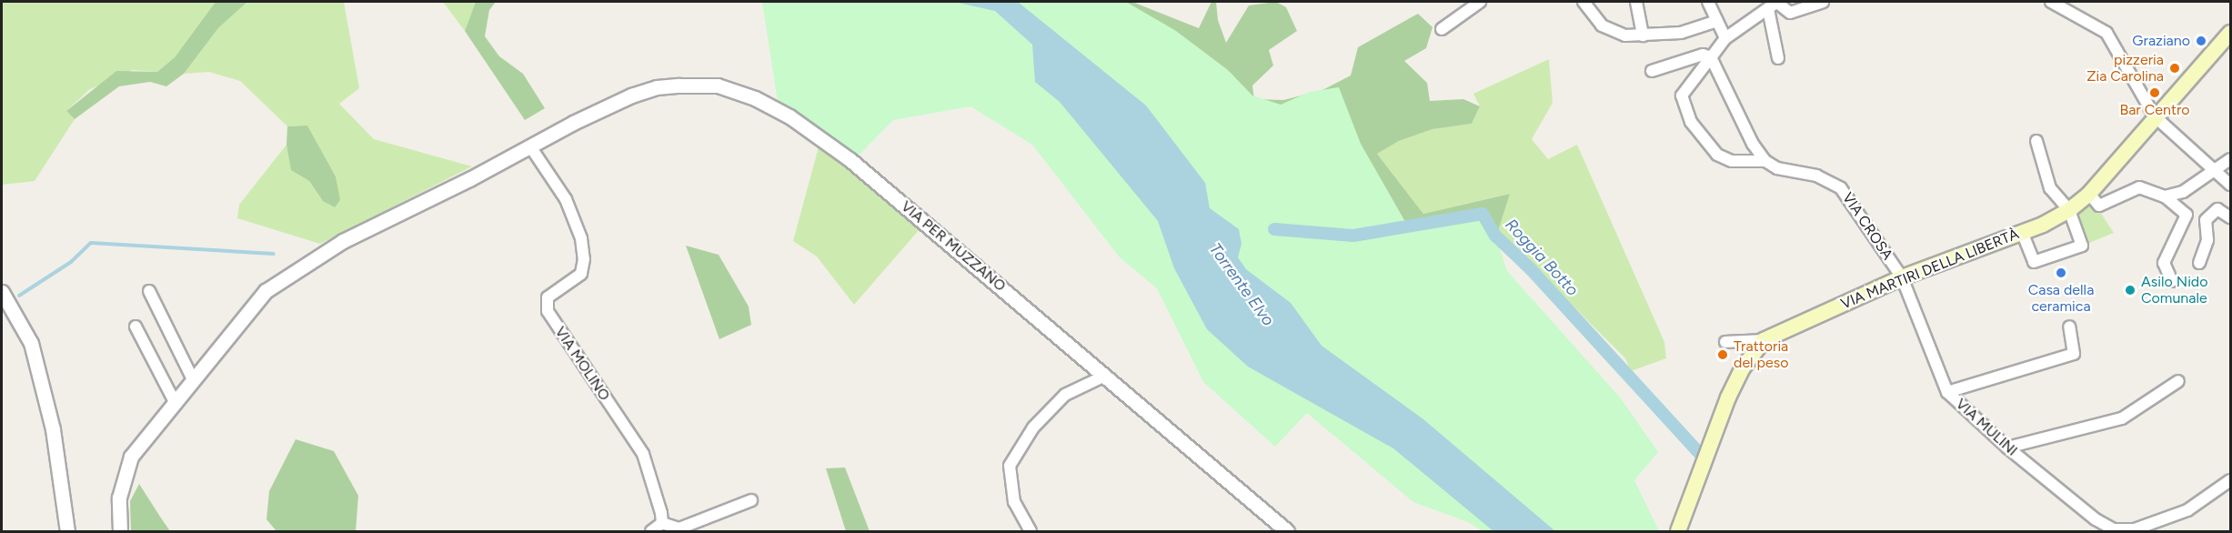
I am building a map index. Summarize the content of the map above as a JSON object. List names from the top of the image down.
{
  "streets": {
    "main road": ["VIA MARTIRI DELLA LIBERTÀ"],
    "street": [
      "VIA CROSA",
      "VIA PER MUZZANO",
      "VIA MOLINO",
      "VIA MULINI"
    ]
  },
  "crossings": [
    ["VIA CROSA", "VIA MARTIRI DELLA LIBERTÀ"],
    ["VIA CROSA", "VIA MULINI"],
    ["VIA PER MUZZANO", "VIA MOLINO"],
    ["VIA MARTIRI DELLA LIBERTÀ", "VIA MULINI"]
  ],
  "water": ["Roggia Botto", "Torrente Elvo"],
  "places": [
    "Graziano",
    "pizzeria Zia Carolina",
    "Bar Centro",
    "Casa della ceramica",
    "Asilo Nido Comunale",
    "Trattoria del peso"
  ]
}
